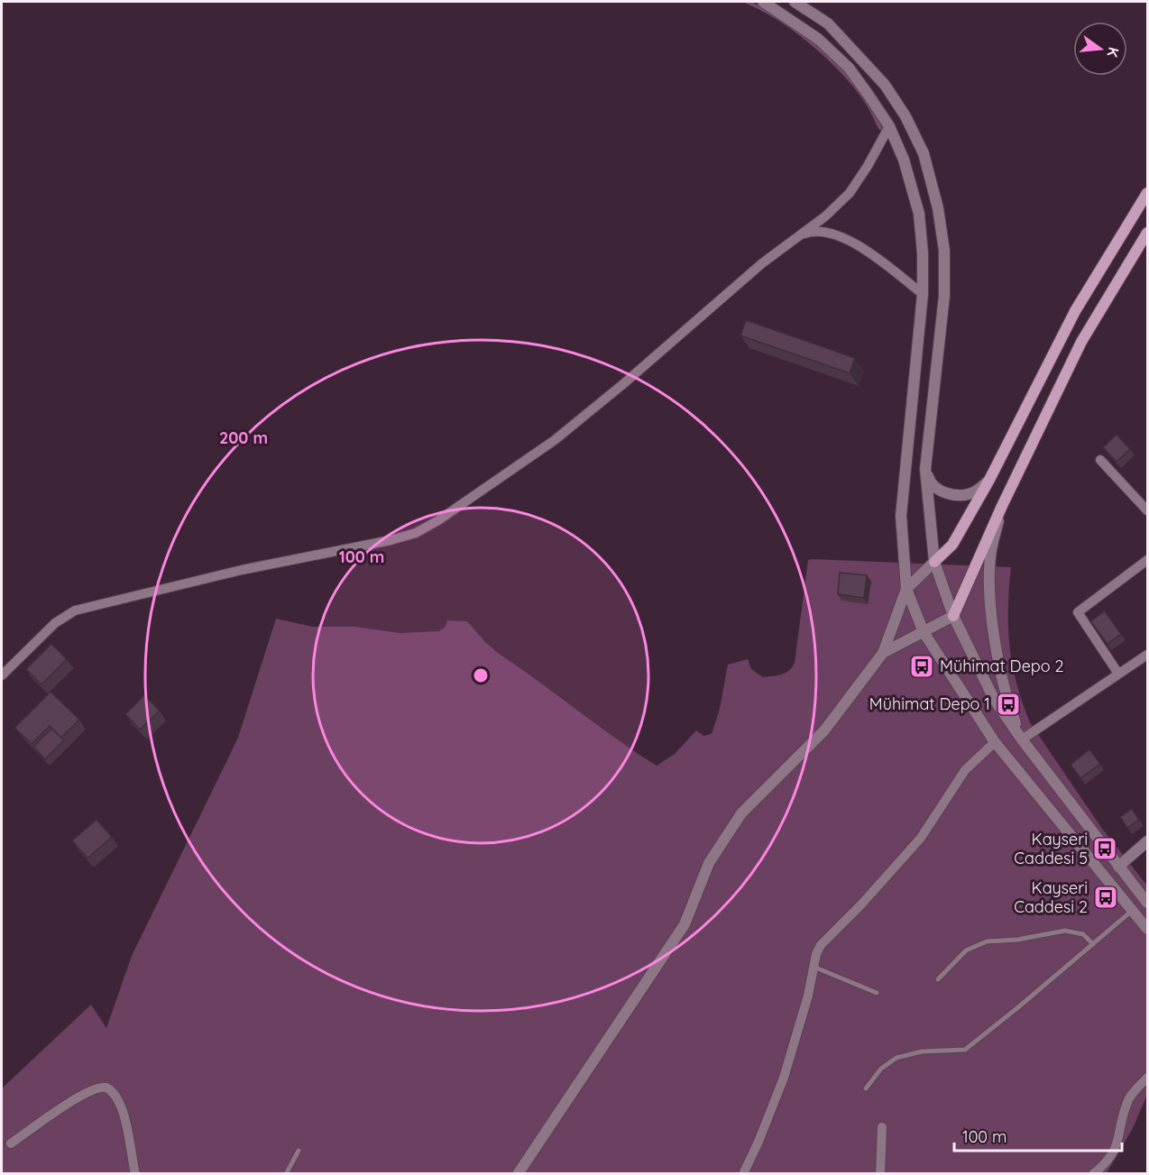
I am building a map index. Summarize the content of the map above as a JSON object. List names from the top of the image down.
{
  "places": {
    "bus stop": [
      "Mühimat Depo 2",
      "Mühimat Depo 1",
      "Kayseri Caddesi 5",
      "Kayseri Caddesi 2"
    ]
  },
  "scale_bar": "100 m",
  "north": "right",
  "rings": ["200 m", "100 m"]
}
